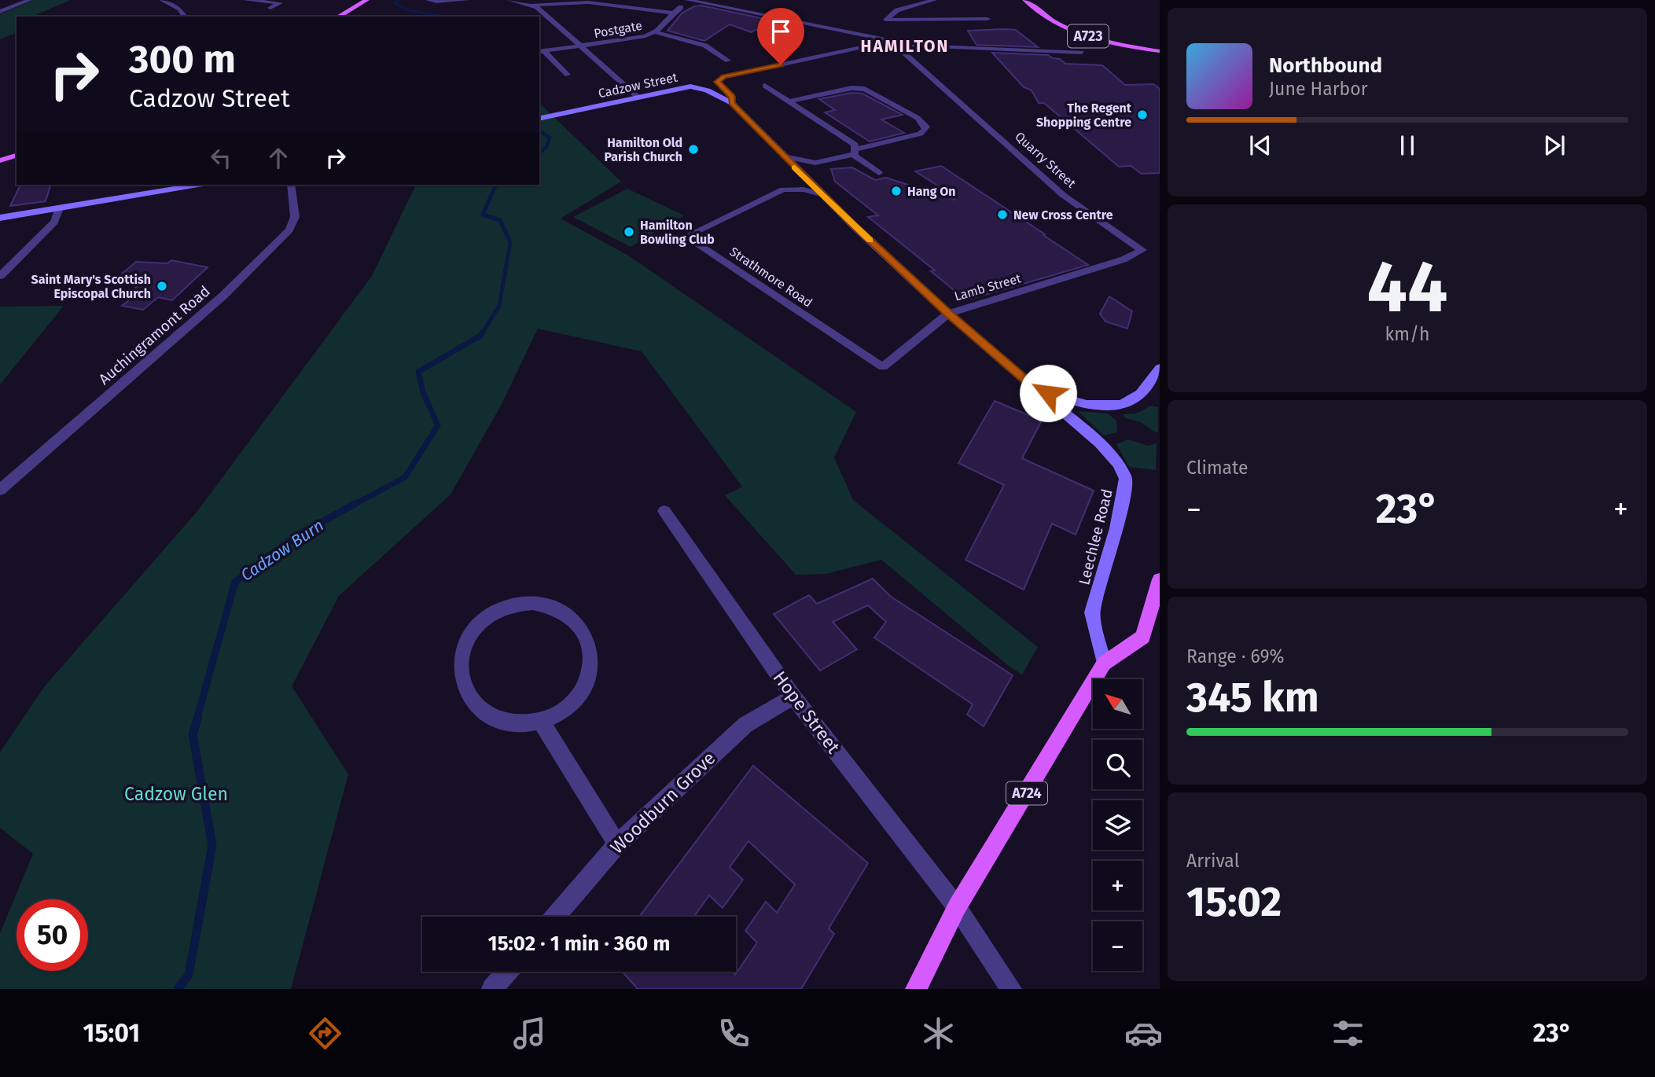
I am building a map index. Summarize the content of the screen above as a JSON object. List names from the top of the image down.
{
  "streets": {
    "main road": [
      "A723",
      "Cadzow Street",
      "Leechlee Road",
      "A724"
    ],
    "street": [
      "Postgate",
      "Quarry Street",
      "Strathmore Road",
      "Lamb Street",
      "Auchingramont Road",
      "Hope Street",
      "Woodburn Grove"
    ]
  },
  "crossings": [
    ["Cadzow Street", "Leechlee Road"],
    ["Quarry Street", "Lamb Street"],
    ["Strathmore Road", "Lamb Street"],
    ["Strathmore Road", "Leechlee Road"],
    ["Lamb Street", "Leechlee Road"],
    ["Leechlee Road", "A724"],
    ["Hope Street", "A724"],
    ["Hope Street", "Woodburn Grove"]
  ],
  "districts": ["HAMILTON"],
  "water": ["Cadzow Burn"],
  "parks": ["Cadzow Glen"],
  "places": [
    "The Regent Shopping Centre",
    "Hamilton Old Parish Church",
    "Hang On",
    "New Cross Centre",
    "Hamilton Bowling Club",
    "Saint Mary's Scottish Episcopal Church"
  ],
  "north": "top left",
  "page": {
    "turn": ["300 m", "Cadzow Street"],
    "song": ["Northbound", "June Harbor"],
    "tile": [
      ["44", "km/h"],
      "Climate",
      ["Range · 69%", "345 km"],
      ["Arrival", "15:02"]
    ],
    "heat": ["−", "23°", "+"],
    "map_buttons": ["+", "−"],
    "limit": "50",
    "trip": "15:02 · 1 min · 360 m",
    "tabs": ["15:01", "23°"]
  }
}
